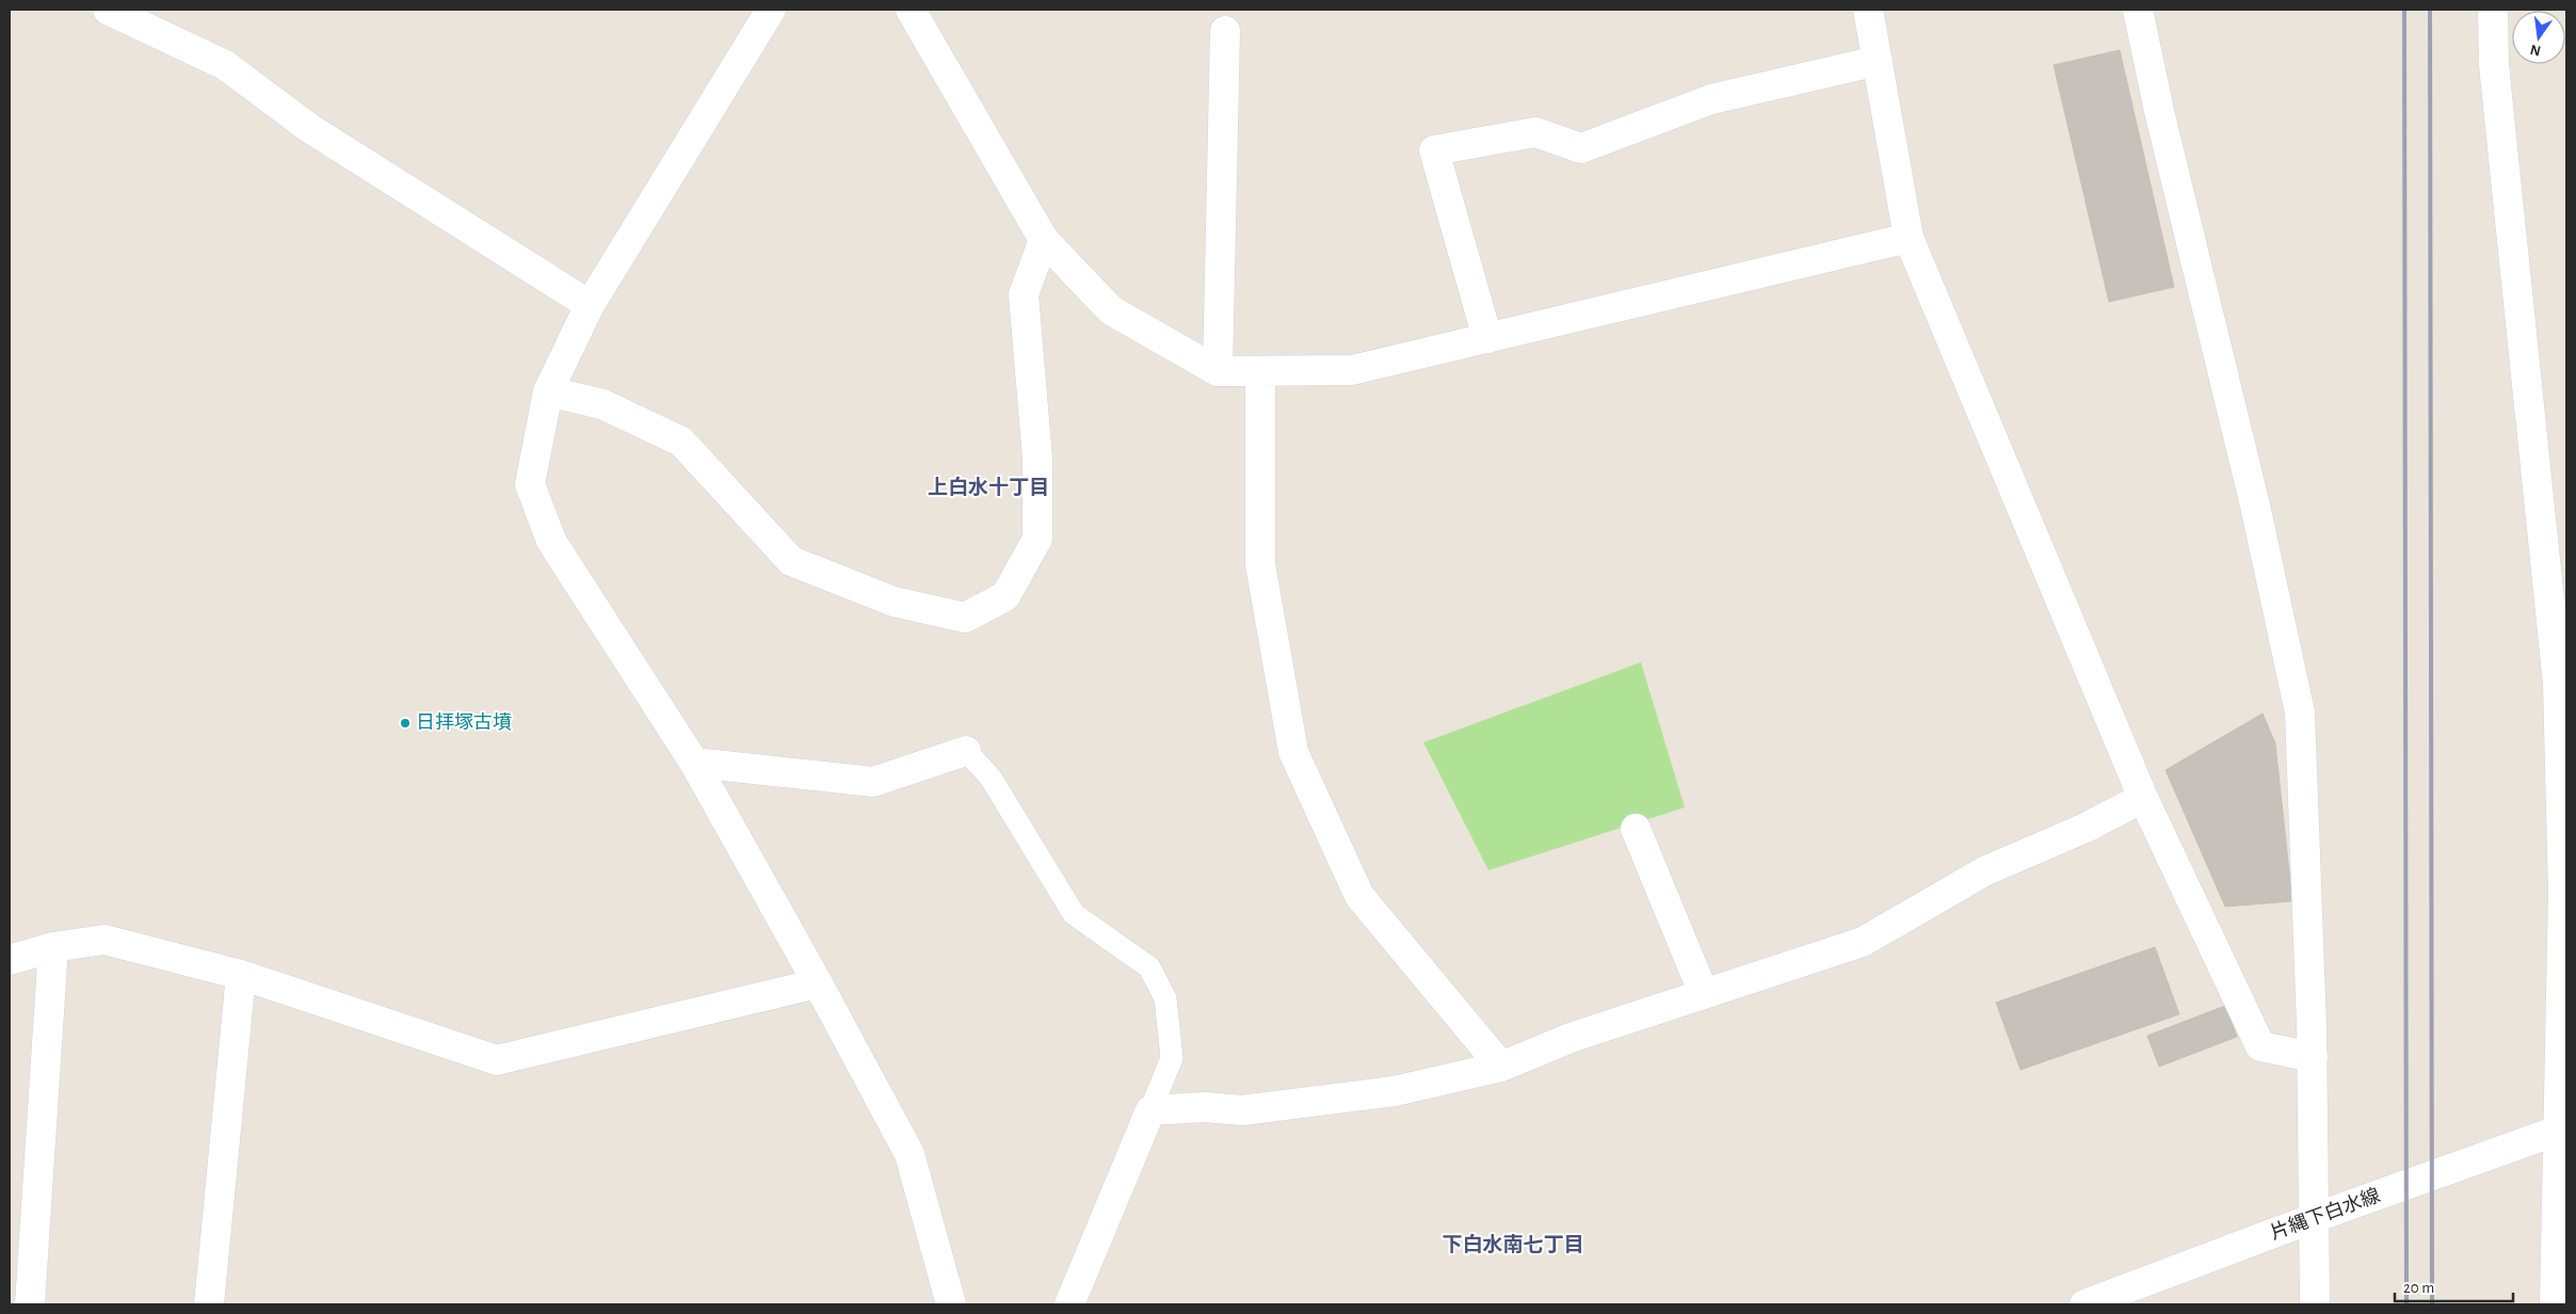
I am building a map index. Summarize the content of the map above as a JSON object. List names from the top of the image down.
{
  "streets": {
    "street": ["片縄下白水線"]
  },
  "districts": ["上白水十丁目", "下白水南七丁目"],
  "places": ["日拝塚古墳"],
  "scale_bar": "20 m",
  "north": "bottom"
}
